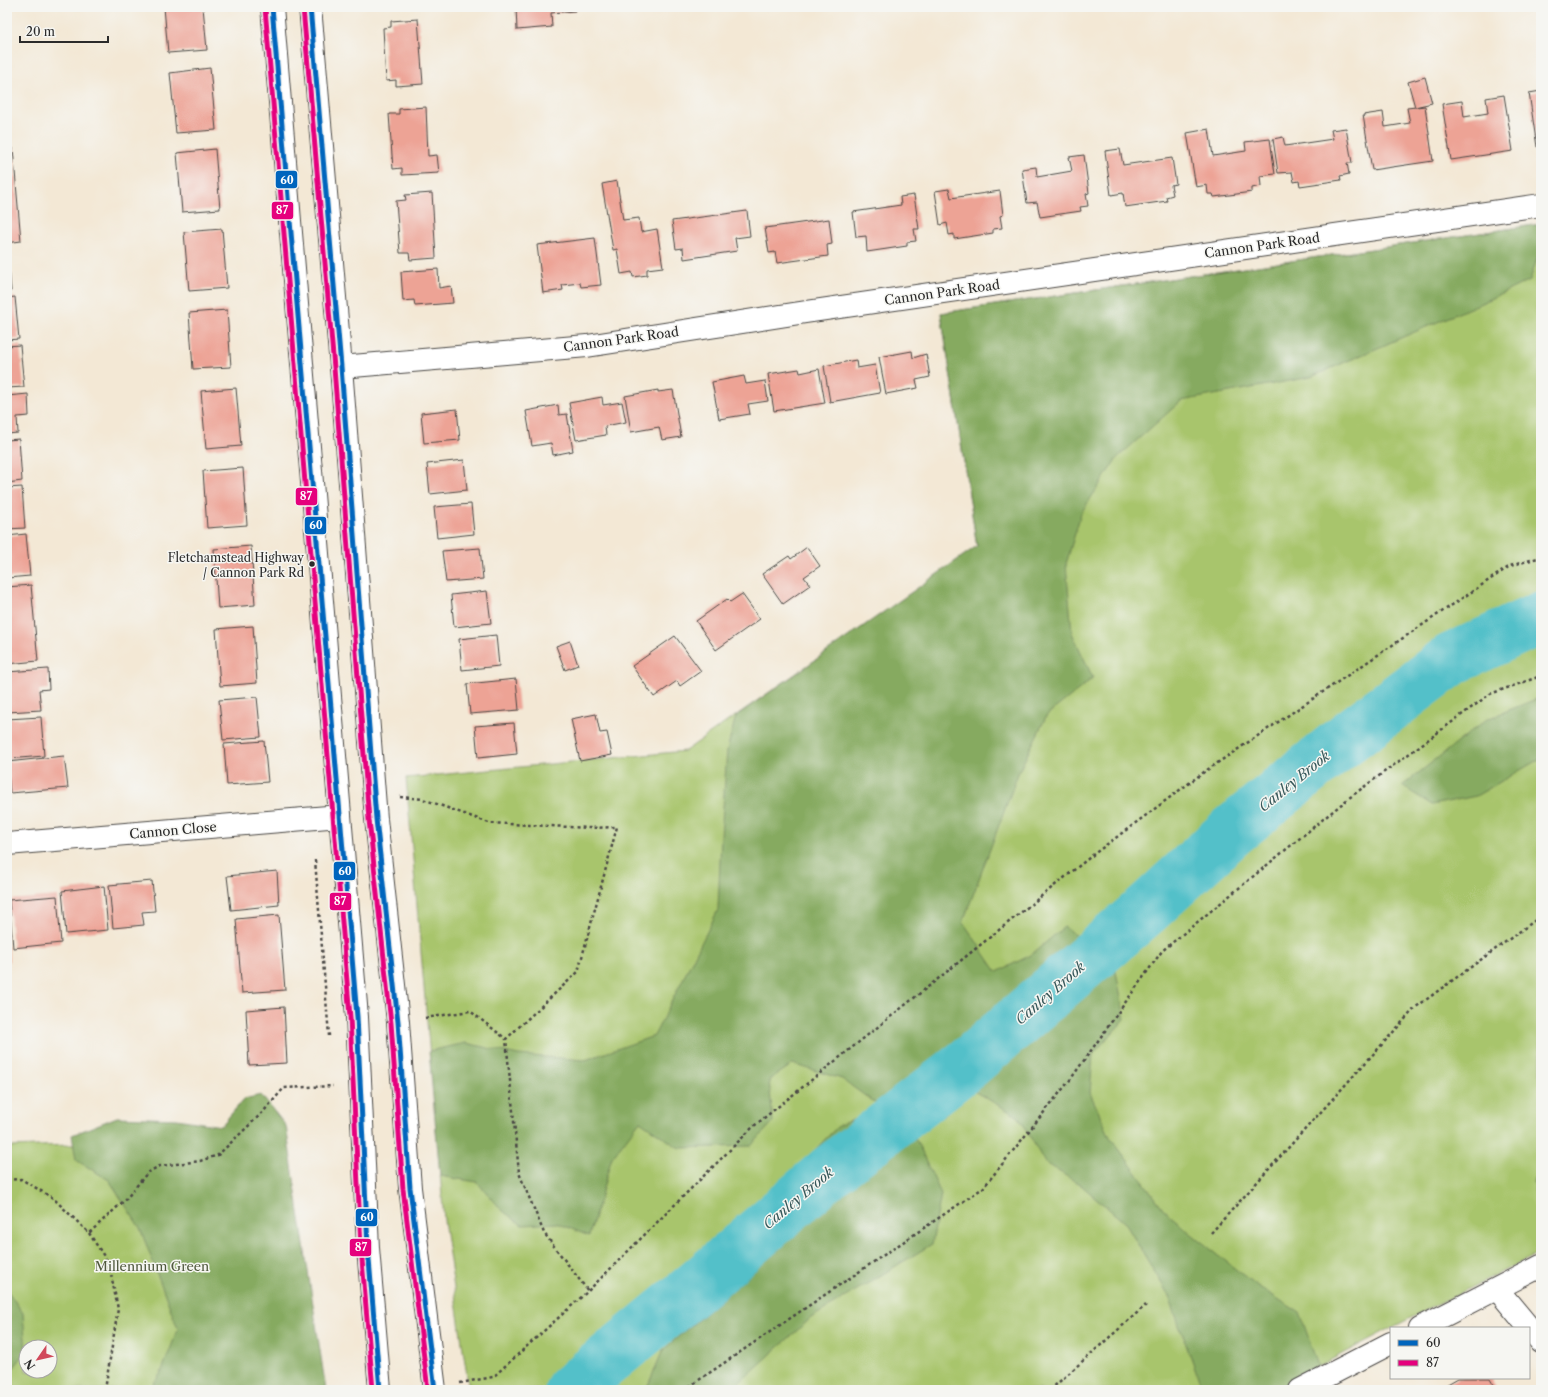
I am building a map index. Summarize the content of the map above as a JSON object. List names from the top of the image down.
{
  "streets": {
    "main road": ["Cannon Park Road", "Cannon Close"]
  },
  "water": ["Canley Brook"],
  "parks": ["Millennium Green"],
  "places": ["Fletchamstead Highway / Cannon Park Rd"],
  "lines": ["transit line 60", "transit line 87"],
  "legend": ["60", "87"],
  "scale_bar": "20 m",
  "north": "bottom left"
}
